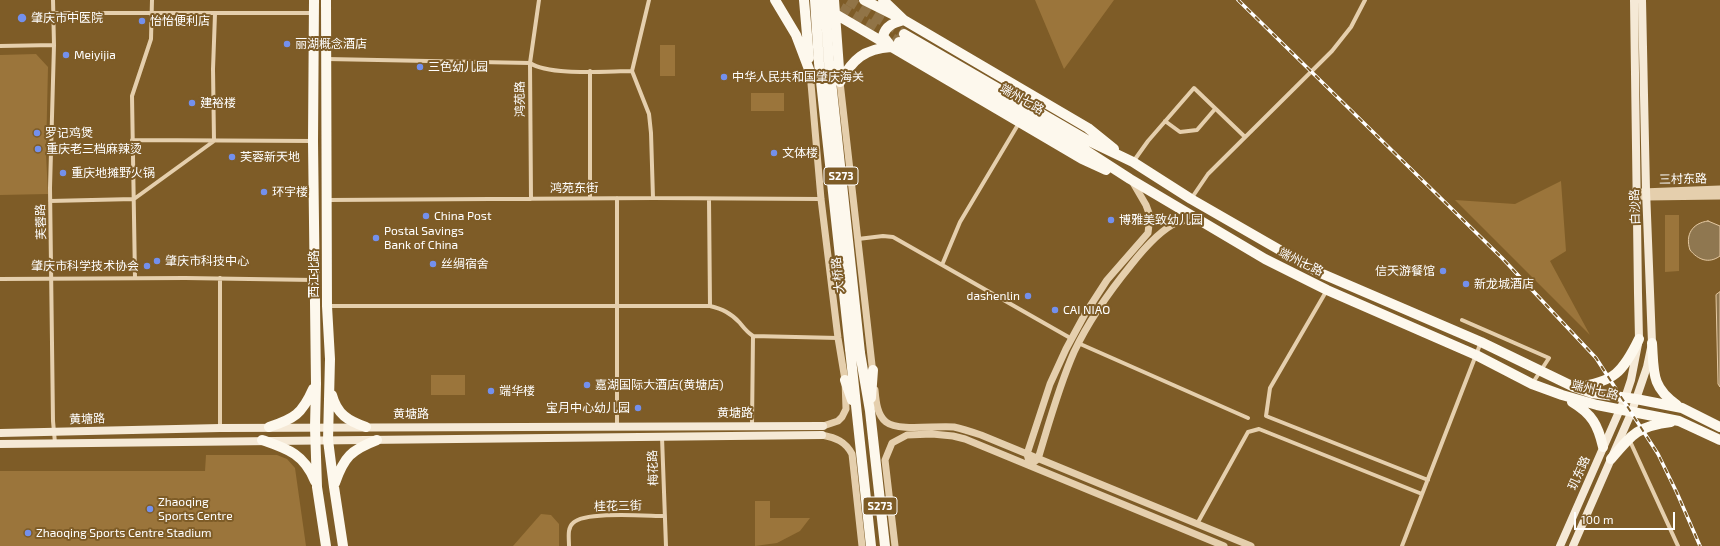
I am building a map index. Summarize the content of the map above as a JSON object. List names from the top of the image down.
{
  "streets": {
    "main road": [
      "端州七路",
      "S273",
      "白沙路",
      "西江北路",
      "大桥路",
      "黄塘路",
      "玑东路"
    ],
    "street": [
      "鸿苑路",
      "三村东路",
      "鸿苑东街",
      "芙蓉路",
      "梅花路",
      "桂花三街"
    ]
  },
  "crossings": [
    ["鸿苑路", "鸿苑东街"],
    ["端州七路", "白沙路"],
    ["端州七路", "玑东路"],
    ["三村东路", "白沙路"],
    ["鸿苑东街", "西江北路"],
    ["白沙路", "玑东路"],
    ["芙蓉路", "黄塘路"],
    ["西江北路", "黄塘路"],
    ["黄塘路", "梅花路"],
    ["梅花路", "桂花三街"]
  ],
  "places": [
    "肇庆市中医院",
    "怡怡便利店",
    "丽湖概念酒店",
    "Meiyijia",
    "三色幼儿园",
    "中华人民共和国肇庆海关",
    "建裕楼",
    "罗记鸡煲",
    "重庆老三档麻辣烫",
    "文体楼",
    "芙蓉新天地",
    "重庆地摊野火锅",
    "环宇楼",
    "China Post",
    "博雅美致幼儿园",
    "Postal Savings Bank of China",
    "肇庆市科技中心",
    "丝绸宿舍",
    "肇庆市科学技术协会",
    "信天游餐馆",
    "新龙城酒店",
    "dashenlin",
    "CAI NIAO",
    "嘉湖国际大酒店(黄塘店)",
    "端华楼",
    "宝月中心幼儿园",
    "Zhaoqing Sports Centre",
    "Zhaoqing Sports Centre Stadium"
  ],
  "scale_bar": "100 m"
}
